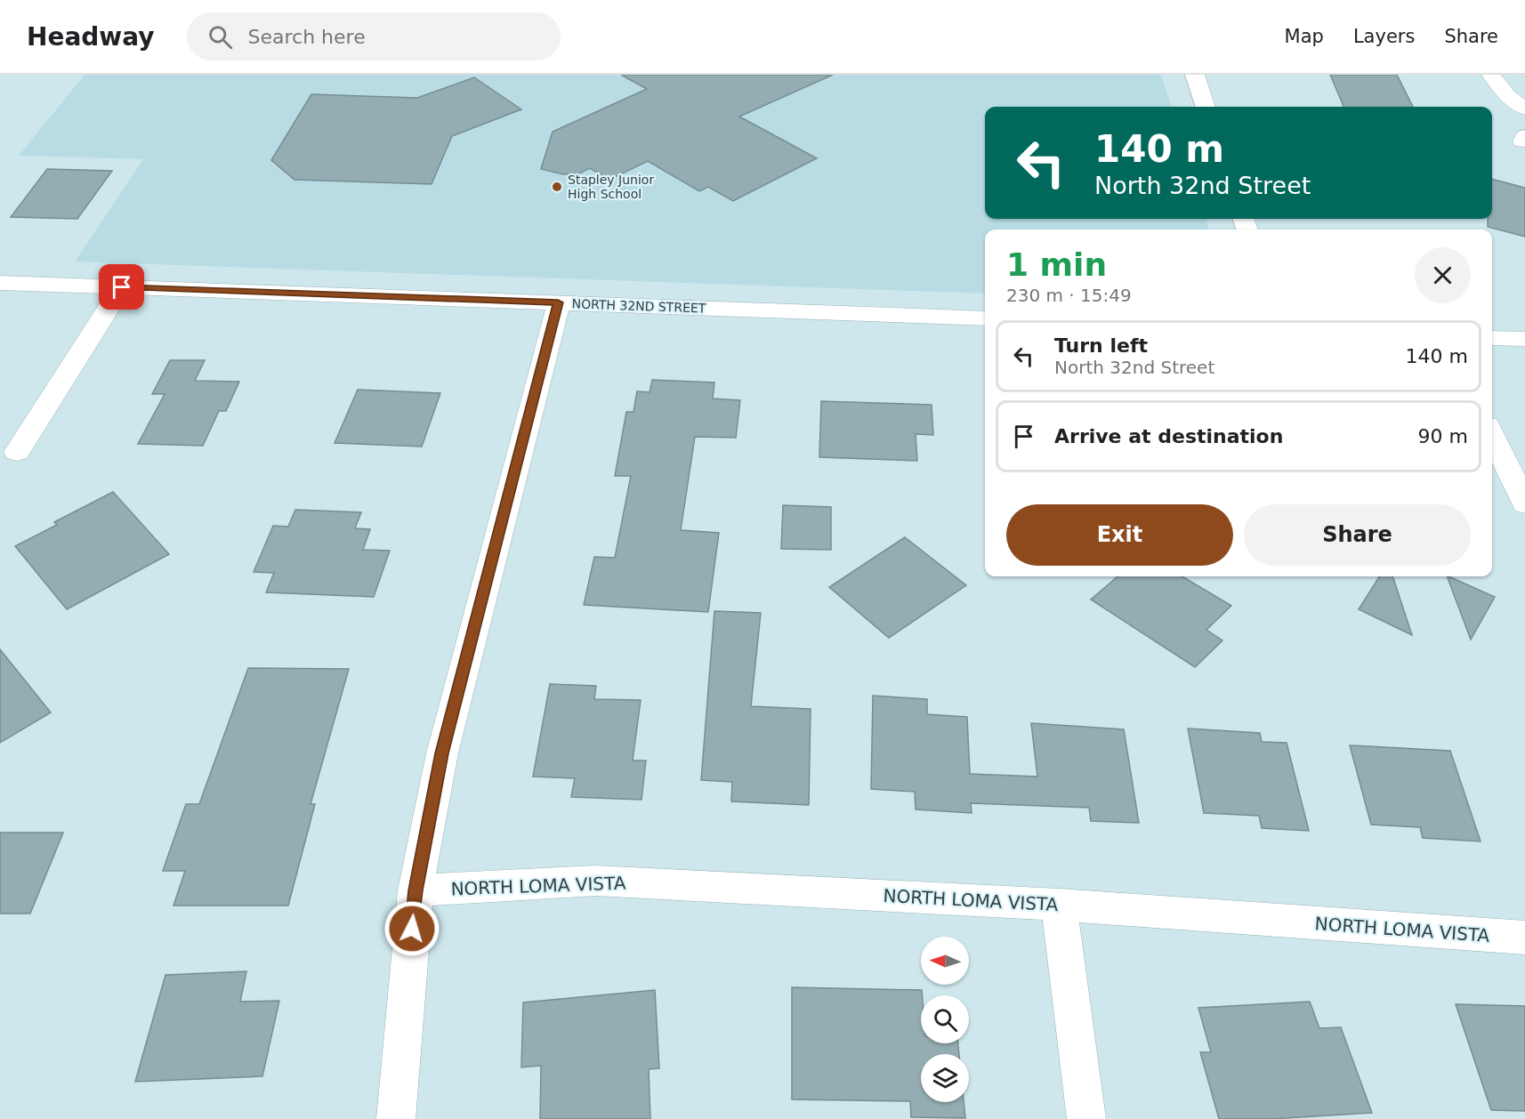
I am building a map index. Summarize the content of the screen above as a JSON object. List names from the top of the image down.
{
  "streets": {
    "street": ["NORTH 32ND STREET", "NORTH LOMA VISTA"]
  },
  "places": ["Stapley Junior High School"],
  "north": "left",
  "page": {
    "header": "Headway",
    "search": "Search here",
    "nav": ["Map", "Layers", "Share"],
    "turn": ["140 m", "North 32nd Street"],
    "heading": ["1 min", "230 m · 15:49"],
    "list": [
      {
        "name": "Turn left",
        "note": "North 32nd Street",
        "value": "140 m"
      },
      {
        "name": "Arrive at destination",
        "value": "90 m"
      }
    ],
    "buttons": ["Exit", "Share"]
  }
}
